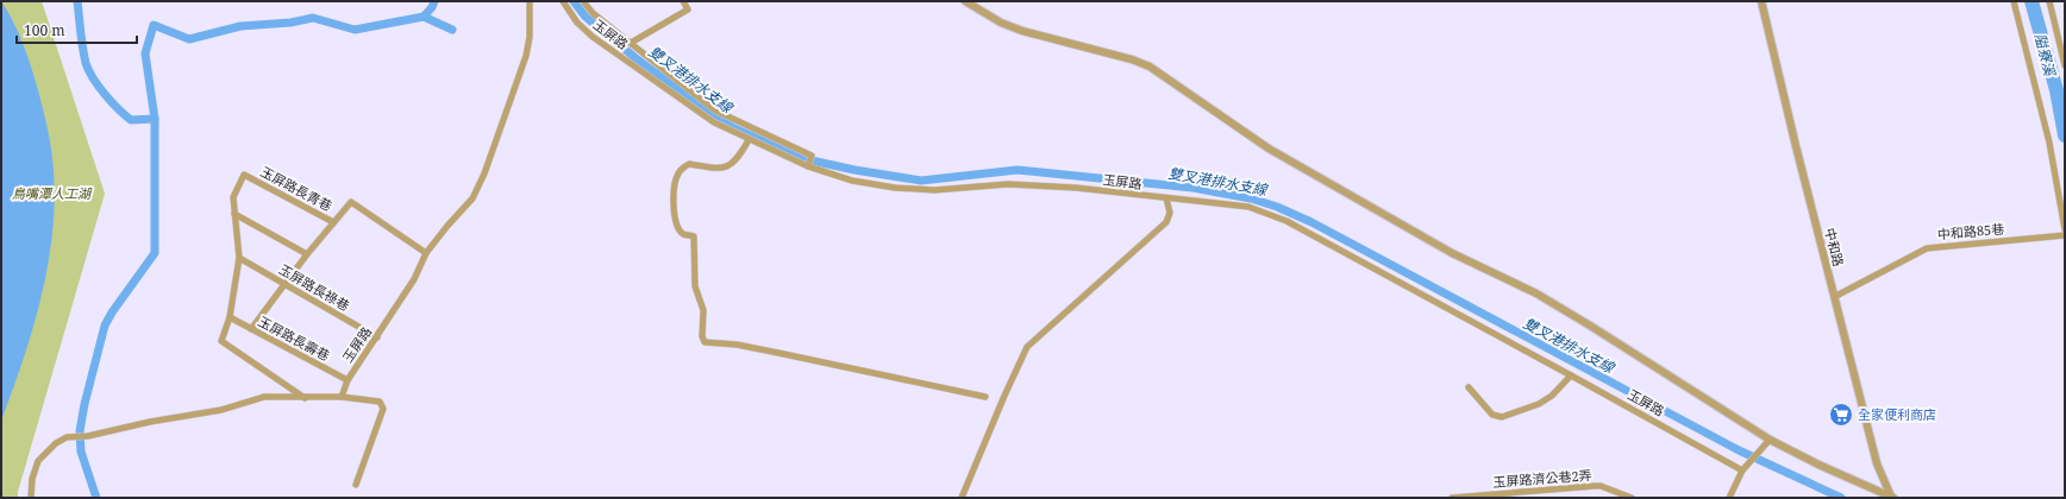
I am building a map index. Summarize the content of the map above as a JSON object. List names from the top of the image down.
{
  "streets": {
    "street": [
      "玉屏路",
      "玉屏路長青巷",
      "中和路85巷",
      "中和路",
      "玉屏路長祿巷",
      "玉屏路長壽巷",
      "玉屏路濟公巷2弄"
    ]
  },
  "crossings": [
    ["玉屏路", "玉屏路長青巷"],
    ["玉屏路", "玉屏路長祿巷"],
    ["玉屏路", "玉屏路長壽巷"],
    ["中和路85巷", "中和路"]
  ],
  "water": ["隘寮溪", "雙叉港排水支線"],
  "parks": ["鳥嘴潭人工湖"],
  "places": {
    "supermarket": ["全家便利商店"]
  },
  "scale_bar": "100 m"
}
